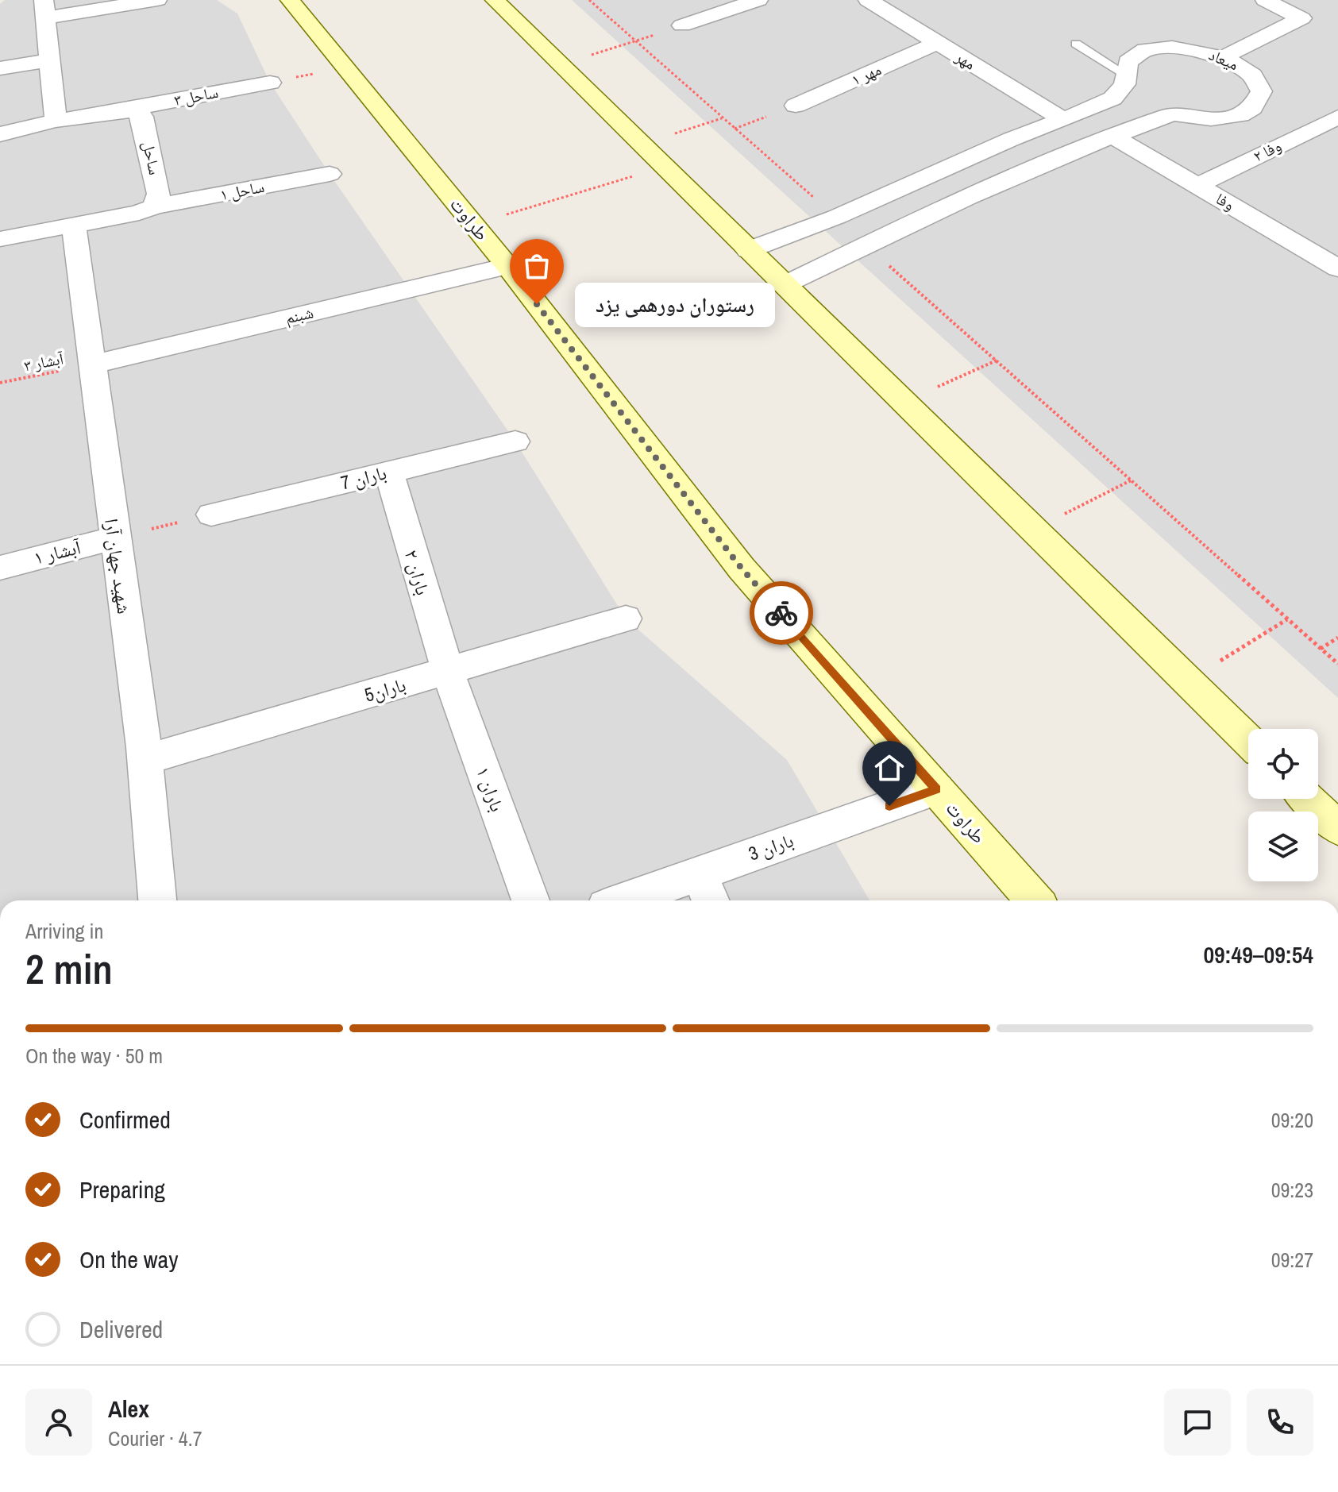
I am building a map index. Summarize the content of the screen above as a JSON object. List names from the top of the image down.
{
  "streets": {
    "main road": ["طراوت"],
    "street": [
      "میعاد",
      "مهر",
      "مهر ۱",
      "ساحل ۳",
      "وفا ۲",
      "ساحل",
      "ساحل ۱",
      "وفا",
      "شبنم",
      "باران 7",
      "آبشار ۱",
      "شهید جهان آرا",
      "باران ۲",
      "باران5",
      "باران ۱",
      "باران 3"
    ],
    "path": ["آبشار ۳"]
  },
  "crossings": [
    ["میعاد", "مهر"],
    ["میعاد", "وفا"],
    ["مهر", "مهر ۱"],
    ["ساحل ۳", "ساحل"],
    ["وفا ۲", "وفا"],
    ["ساحل", "ساحل ۱"],
    ["طراوت", "شبنم"],
    ["طراوت", "باران 3"],
    ["شبنم", "آبشار ۳"],
    ["شبنم", "شهید جهان آرا"],
    ["آبشار ۳", "شهید جهان آرا"],
    ["باران 7", "باران ۲"],
    ["آبشار ۱", "شهید جهان آرا"],
    ["شهید جهان آرا", "باران5"],
    ["باران ۲", "باران5"],
    ["باران ۲", "باران ۱"],
    ["باران5", "باران ۱"]
  ],
  "places": ["رستوران دورهمی یزد"],
  "page": {
    "bubble": "رستوران دورهمی یزد",
    "heading": ["2 min", "Arriving in", "09:49–09:54"],
    "panel": ["Alex", "Courier · 4.7"],
    "bar": "On the way · 50 m",
    "list": [
      ["Confirmed", "09:20"],
      ["Preparing", "09:23"],
      ["On the way", "09:27"],
      "Delivered"
    ]
  }
}
